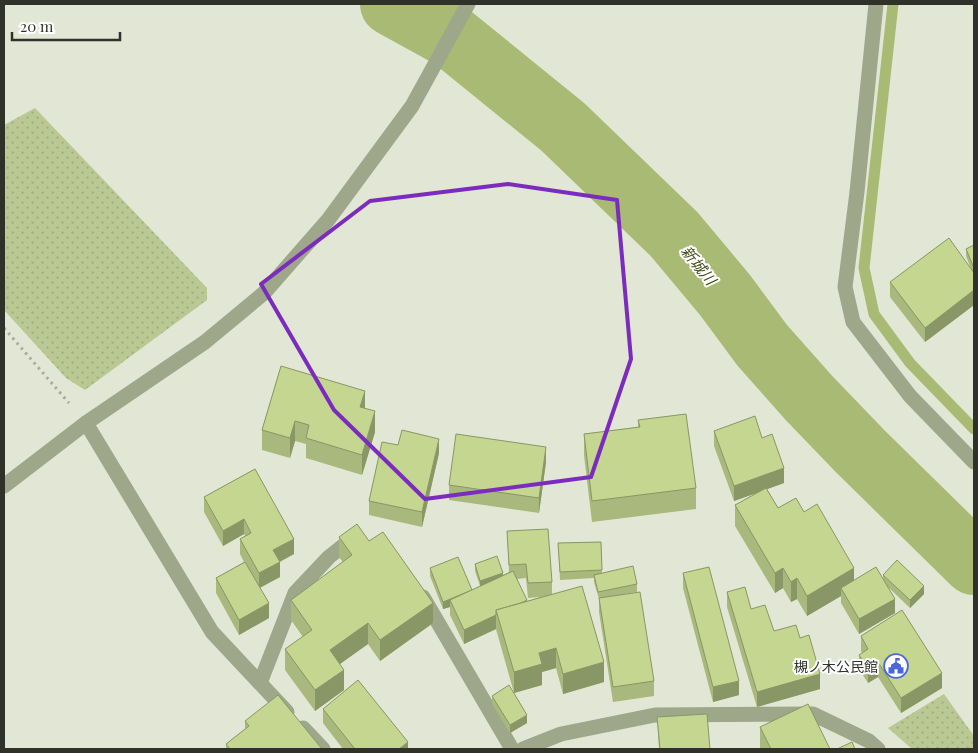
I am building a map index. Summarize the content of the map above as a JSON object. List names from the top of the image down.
{
  "water": ["新城川"],
  "places": {
    "public building": ["槻ノ木公民館"]
  },
  "scale_bar": "20 m"
}
